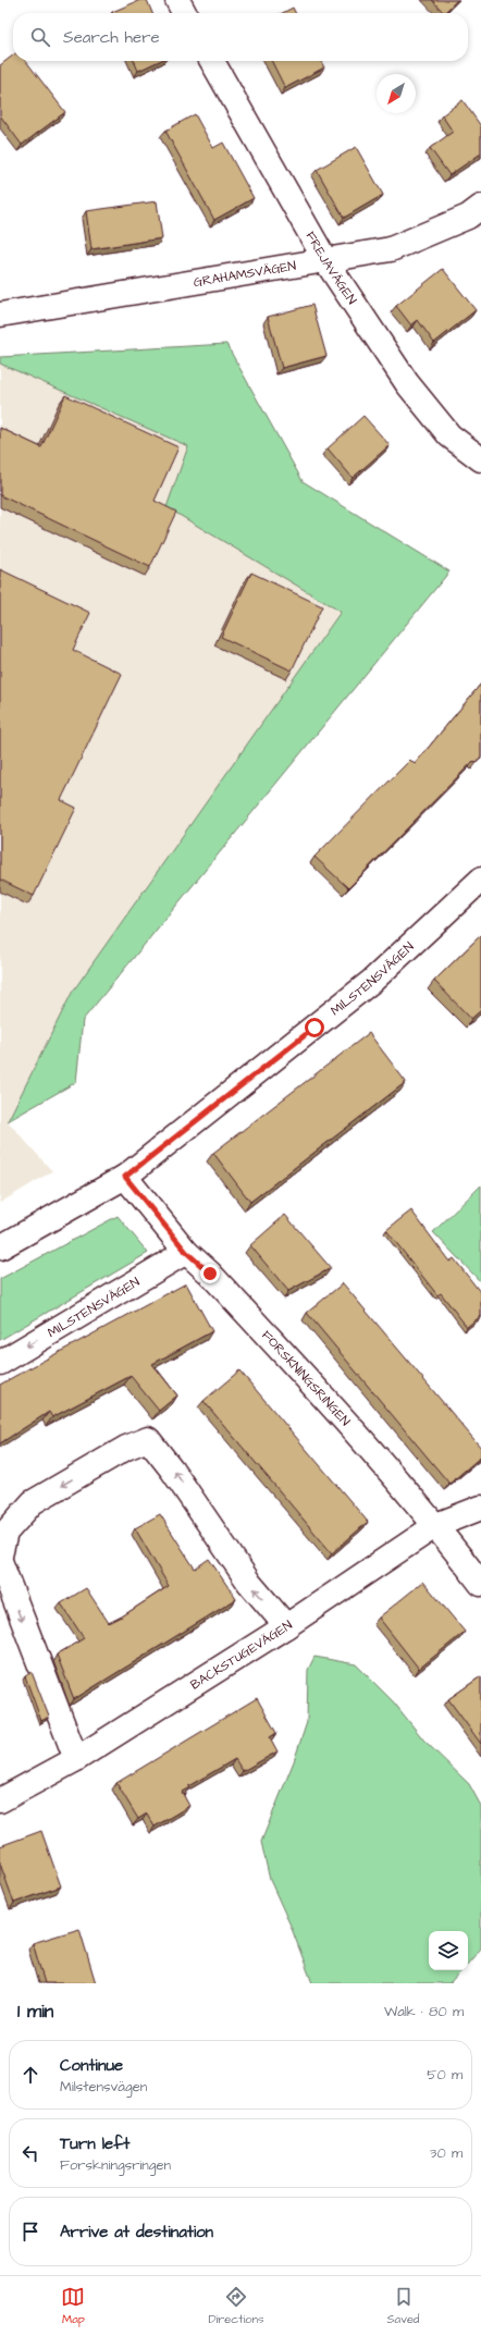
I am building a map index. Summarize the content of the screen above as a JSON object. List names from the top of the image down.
{
  "streets": {
    "street": [
      "FREJAVÄGEN",
      "GRAHAMSVÄGEN",
      "MILSTENSVÄGEN",
      "FORSKNINGSRINGEN",
      "BACKSTUGEVÄGEN"
    ]
  },
  "crossings": [
    ["FREJAVÄGEN", "GRAHAMSVÄGEN"],
    ["MILSTENSVÄGEN", "FORSKNINGSRINGEN"],
    ["FORSKNINGSRINGEN", "BACKSTUGEVÄGEN"]
  ],
  "north": "bottom left",
  "page": {
    "search": "Search here",
    "heading": ["1 min", "Walk · 80 m"],
    "list": [
      ["Continue", "Milstensvägen", "50 m"],
      ["Turn left", "Forskningsringen", "30 m"],
      "Arrive at destination"
    ],
    "nav": ["Map", "Directions", "Saved"]
  }
}
